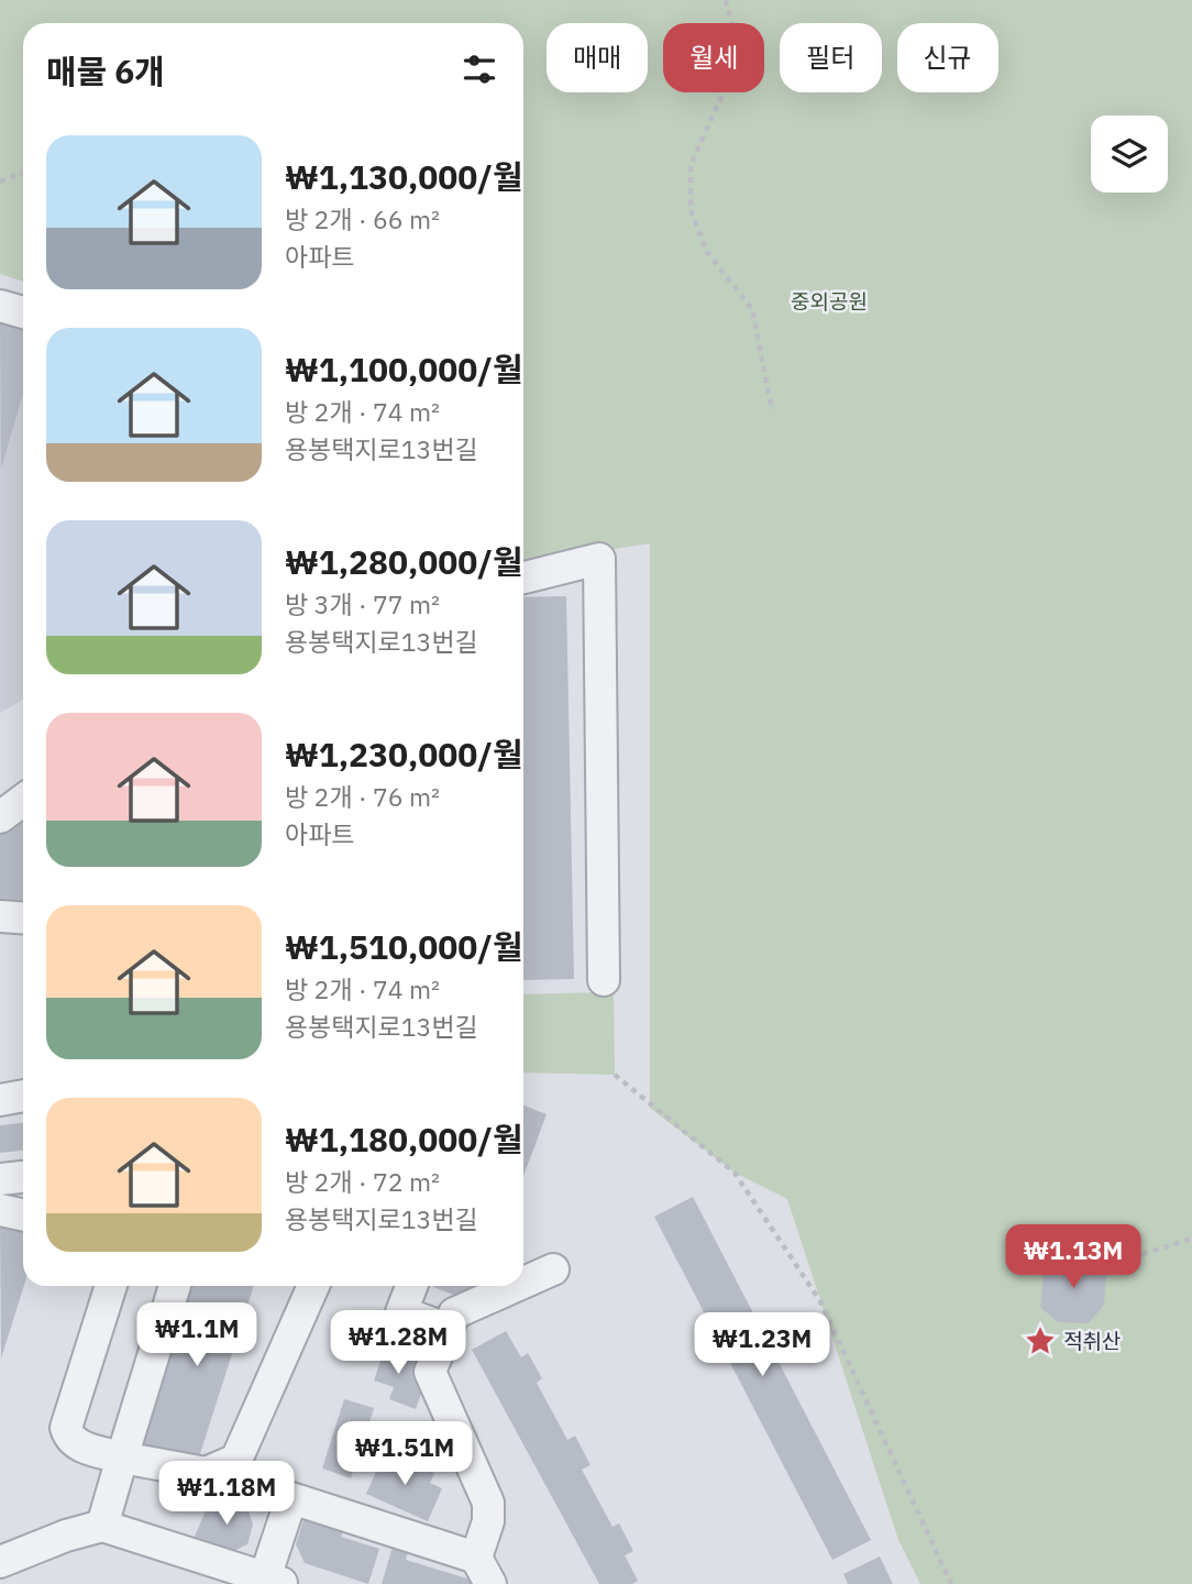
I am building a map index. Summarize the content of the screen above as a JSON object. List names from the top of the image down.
{
  "parks": ["중외공원"],
  "places": {
    "place": ["적취산"]
  },
  "page": {
    "chip": [
      "매매",
      "월세",
      "필터",
      "신규"
    ],
    "heading": "매물 6개",
    "list": [
      {
        "name": "₩1,130,000/월",
        "note": "방 2개 · 66 m² · 아파트"
      },
      {
        "name": "₩1,100,000/월",
        "note": "방 2개 · 74 m² · 용봉택지로13번길"
      },
      {
        "name": "₩1,280,000/월",
        "note": "방 3개 · 77 m² · 용봉택지로13번길"
      },
      {
        "name": "₩1,230,000/월",
        "note": "방 2개 · 76 m² · 아파트"
      },
      {
        "name": "₩1,510,000/월",
        "note": "방 2개 · 74 m² · 용봉택지로13번길"
      },
      {
        "name": "₩1,180,000/월",
        "note": "방 2개 · 72 m² · 용봉택지로13번길"
      }
    ],
    "price": [
      "₩1.13M",
      "₩1.1M",
      "₩1.28M",
      "₩1.23M",
      "₩1.51M",
      "₩1.18M"
    ]
  }
}
